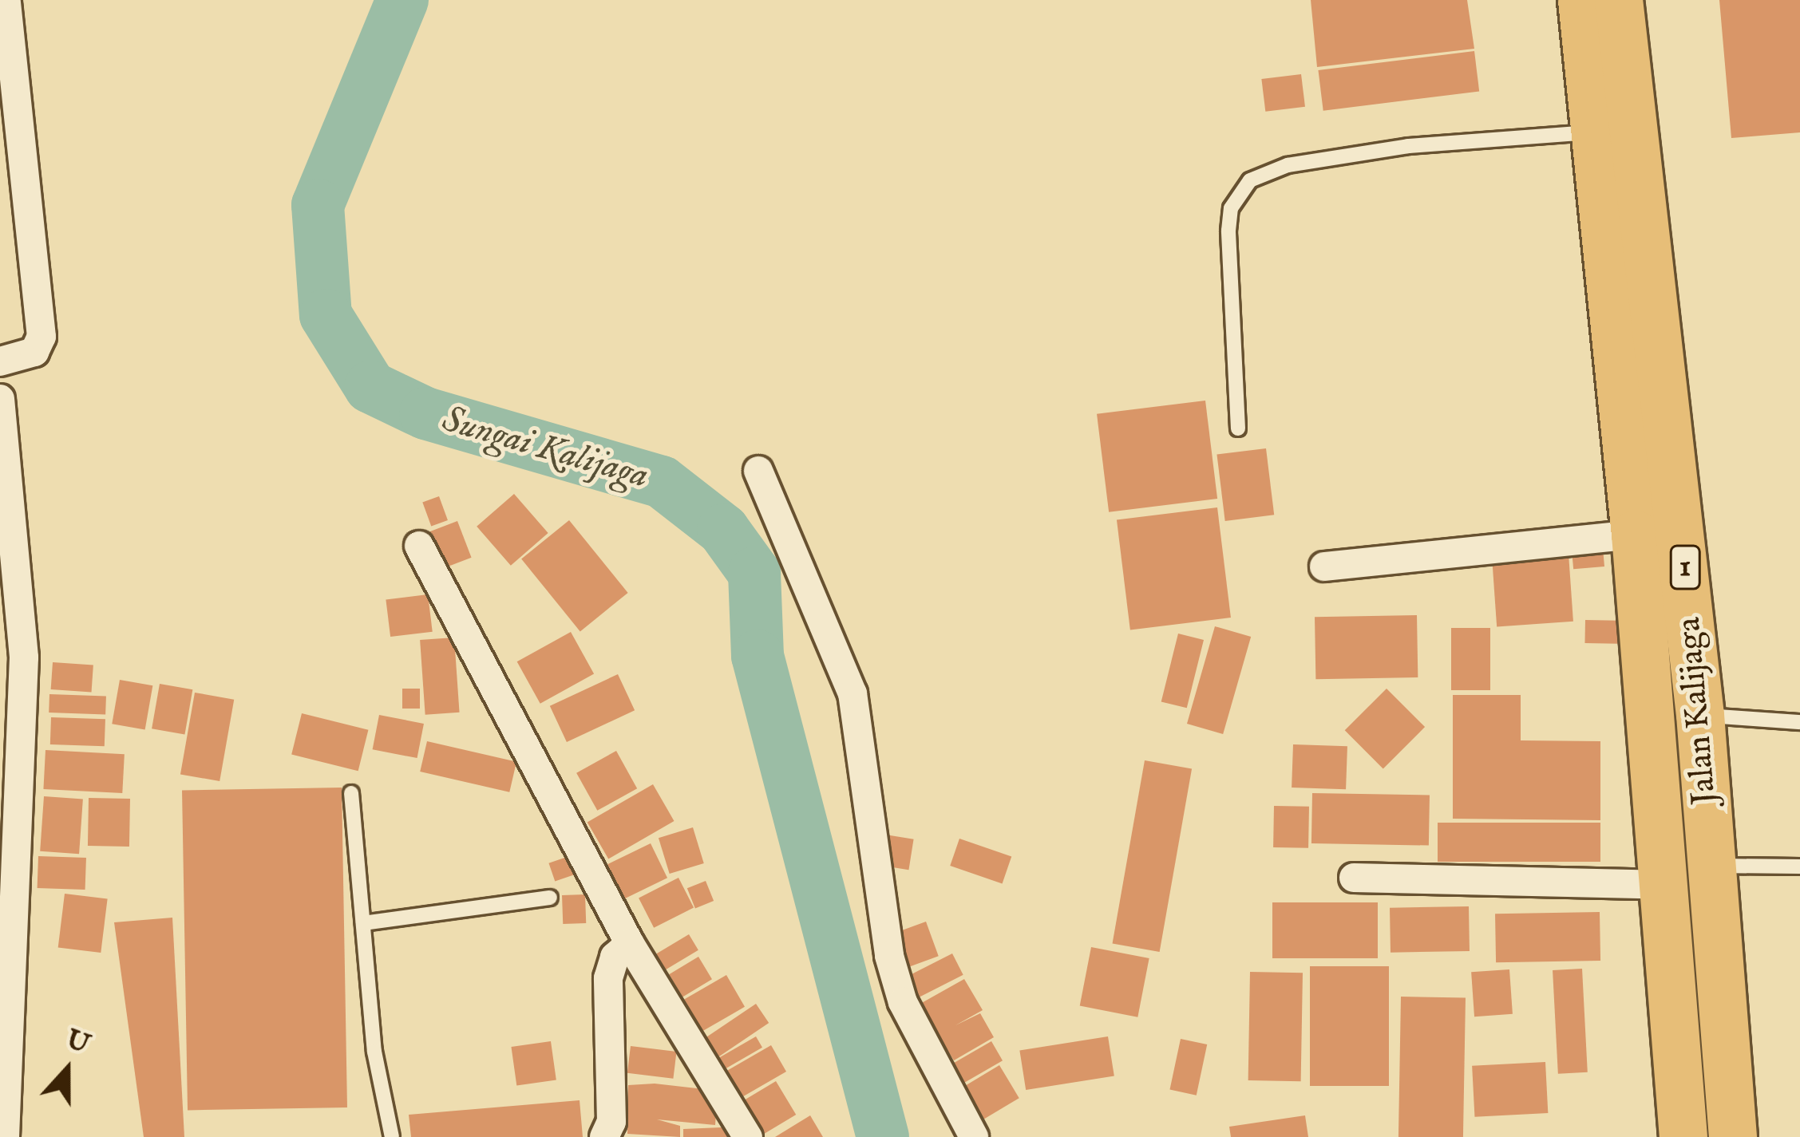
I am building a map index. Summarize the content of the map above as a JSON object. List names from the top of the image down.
{
  "streets": {
    "highway": ["1", "Jalan Kalijaga"]
  },
  "water": ["Sungai Kalijaga"],
  "north": "top"
}
